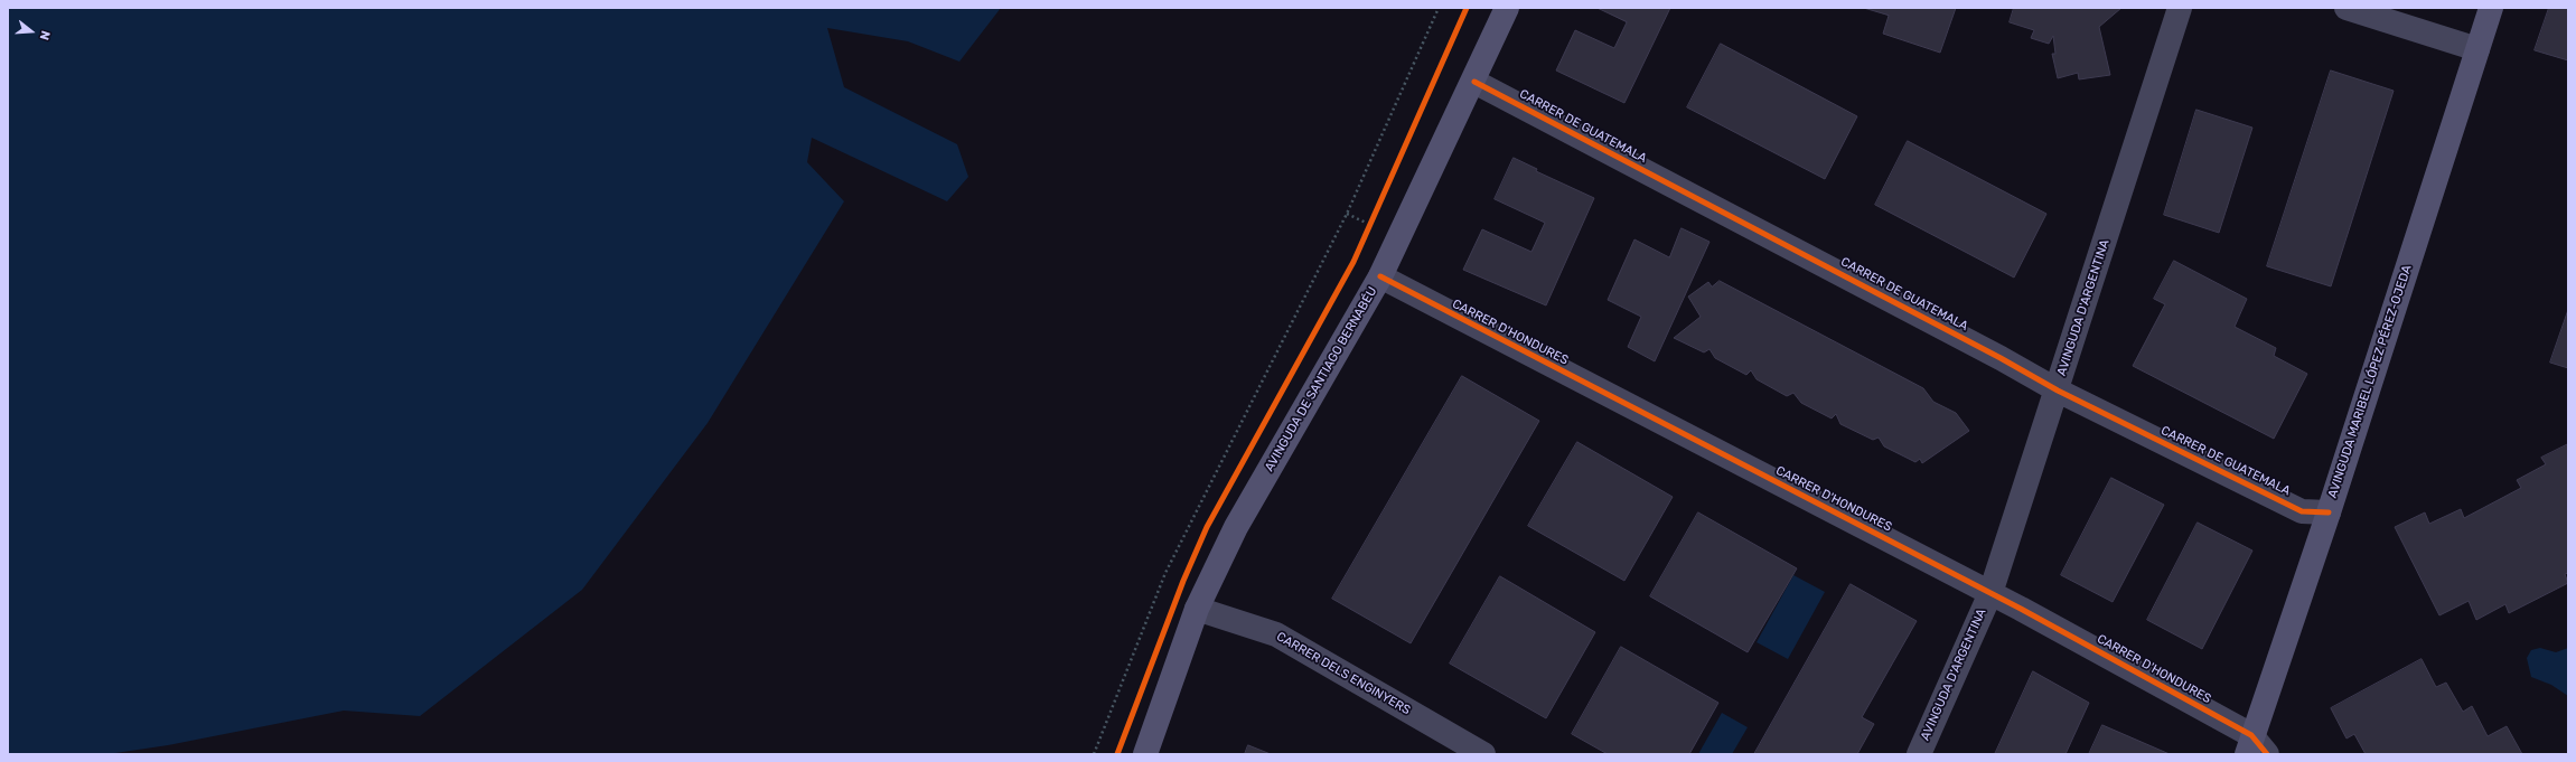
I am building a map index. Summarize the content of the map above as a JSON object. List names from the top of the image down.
{
  "streets": {
    "street": [
      "CARRER DE GUATEMALA",
      "AVINGUDA D'ARGENTINA",
      "CARRER D'HONDURES",
      "AVINGUDA DE SANTIAGO BERNABÉU",
      "AVINGUDA MARIBEL LÓPEZ PÉREZ-OJEDA",
      "CARRER DELS ENGINYERS"
    ]
  },
  "crossings": [
    ["CARRER DE GUATEMALA", "AVINGUDA D'ARGENTINA"],
    ["CARRER DE GUATEMALA", "AVINGUDA DE SANTIAGO BERNABÉU"],
    ["CARRER DE GUATEMALA", "AVINGUDA MARIBEL LÓPEZ PÉREZ-OJEDA"],
    ["AVINGUDA D'ARGENTINA", "CARRER D'HONDURES"],
    ["CARRER D'HONDURES", "AVINGUDA DE SANTIAGO BERNABÉU"],
    ["CARRER D'HONDURES", "AVINGUDA MARIBEL LÓPEZ PÉREZ-OJEDA"],
    ["AVINGUDA DE SANTIAGO BERNABÉU", "CARRER DELS ENGINYERS"]
  ],
  "north": "right"
}
